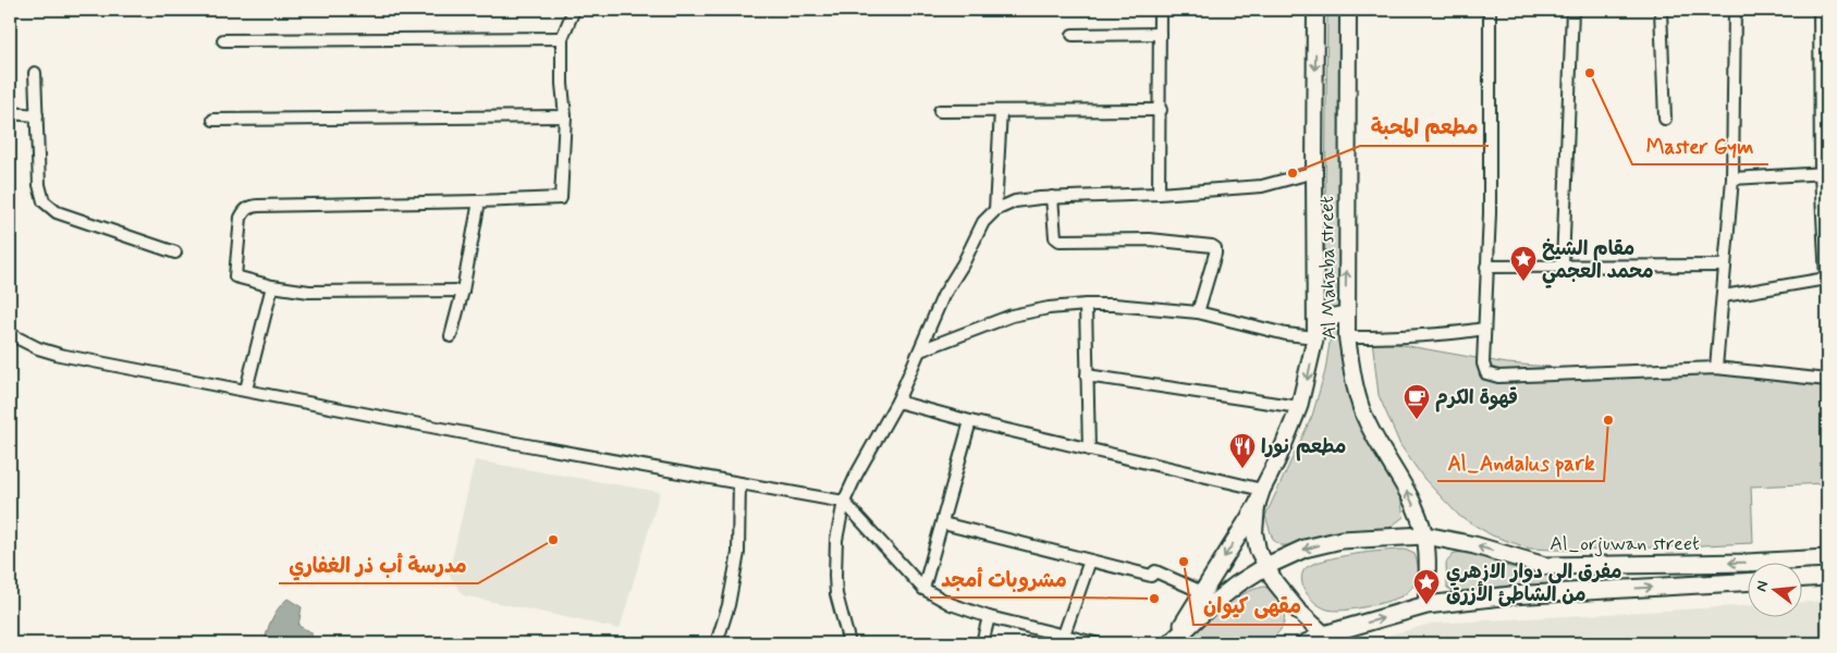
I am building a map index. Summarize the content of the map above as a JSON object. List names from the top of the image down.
{
  "streets": {
    "main road": ["Al Mahaba street", "Al_orjuwan street"]
  },
  "crossings": [
    ["Al Mahaba street", "Al_orjuwan street"]
  ],
  "places": {
    "other": [
      "Master Gym",
      "مطعم المحبة",
      "Al_Andalus park",
      "مدرسة أب ذر الغفاري",
      "مقهى كيوان",
      "مشروبات أمجد"
    ],
    "place": ["مقام الشيخ محمد العجمي", "مفرق الى دوار الازهري من الشاطئ الأزرق"],
    "cafe": ["قهوة الكرم"],
    "restaurant": ["مطعم نورا"]
  },
  "north": "left"
}
